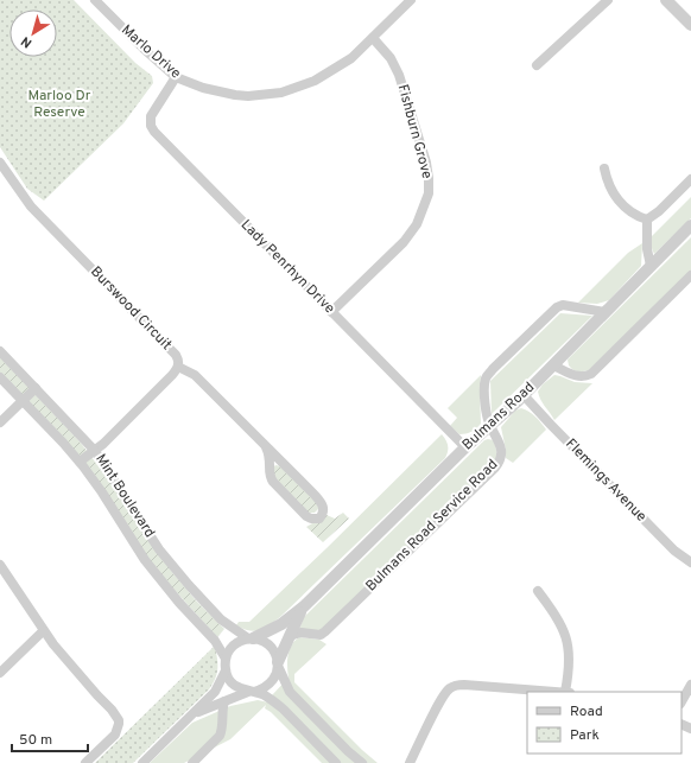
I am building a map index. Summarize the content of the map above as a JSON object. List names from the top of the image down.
{
  "streets": {
    "street": [
      "Marlo Drive",
      "Fishburn Grove",
      "Lady Penrhyn Drive",
      "Burswood Circuit",
      "Bulmans Road",
      "Flemings Avenue",
      "Mint Boulevard",
      "Bulmans Road Service Road"
    ]
  },
  "crossings": [
    ["Marlo Drive", "Fishburn Grove"],
    ["Marlo Drive", "Lady Penrhyn Drive"],
    ["Fishburn Grove", "Lady Penrhyn Drive"],
    ["Lady Penrhyn Drive", "Bulmans Road"],
    ["Burswood Circuit", "Mint Boulevard"],
    ["Bulmans Road", "Flemings Avenue"],
    ["Bulmans Road", "Mint Boulevard"],
    ["Bulmans Road", "Bulmans Road Service Road"]
  ],
  "parks": ["Marloo Dr Reserve"],
  "legend": ["Road", "Park"],
  "scale_bar": "50 m",
  "north": "bottom left"
}
